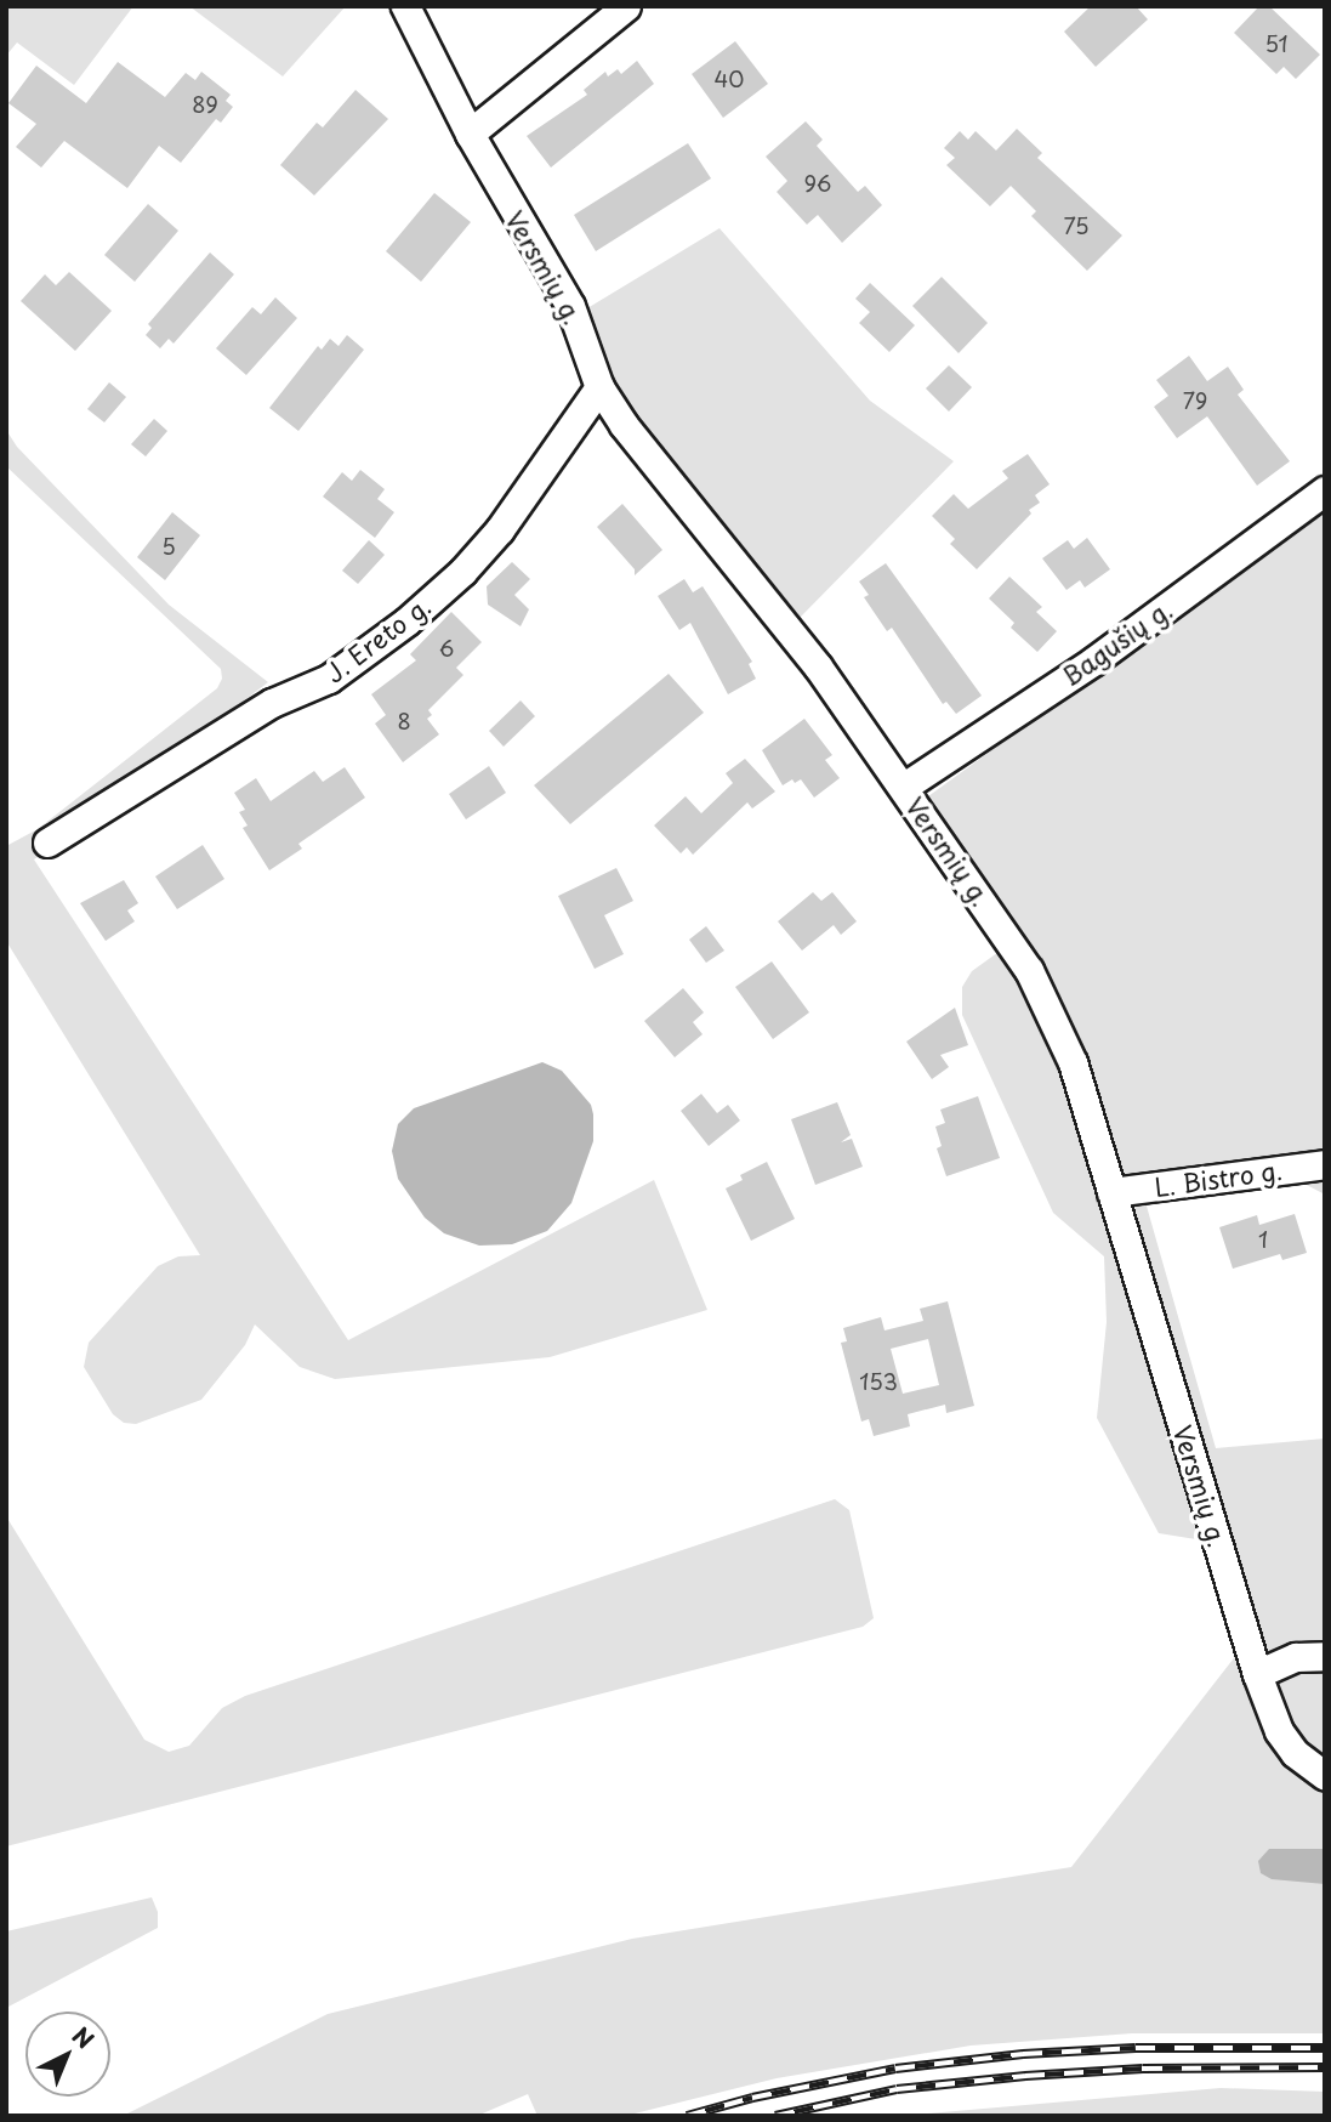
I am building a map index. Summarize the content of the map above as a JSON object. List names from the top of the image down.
{
  "streets": {
    "street": [
      "Versmių g.",
      "J. Ereto g.",
      "Bagušių g.",
      "L. Bistro g."
    ]
  },
  "crossings": [
    ["Versmių g.", "J. Ereto g."],
    ["Versmių g.", "Bagušių g."],
    ["Versmių g.", "L. Bistro g."]
  ],
  "house_numbers": [
    "51",
    "40",
    "89",
    "96",
    "75",
    "79",
    "5",
    "6",
    "8",
    "1",
    "153"
  ],
  "north": "top right"
}
